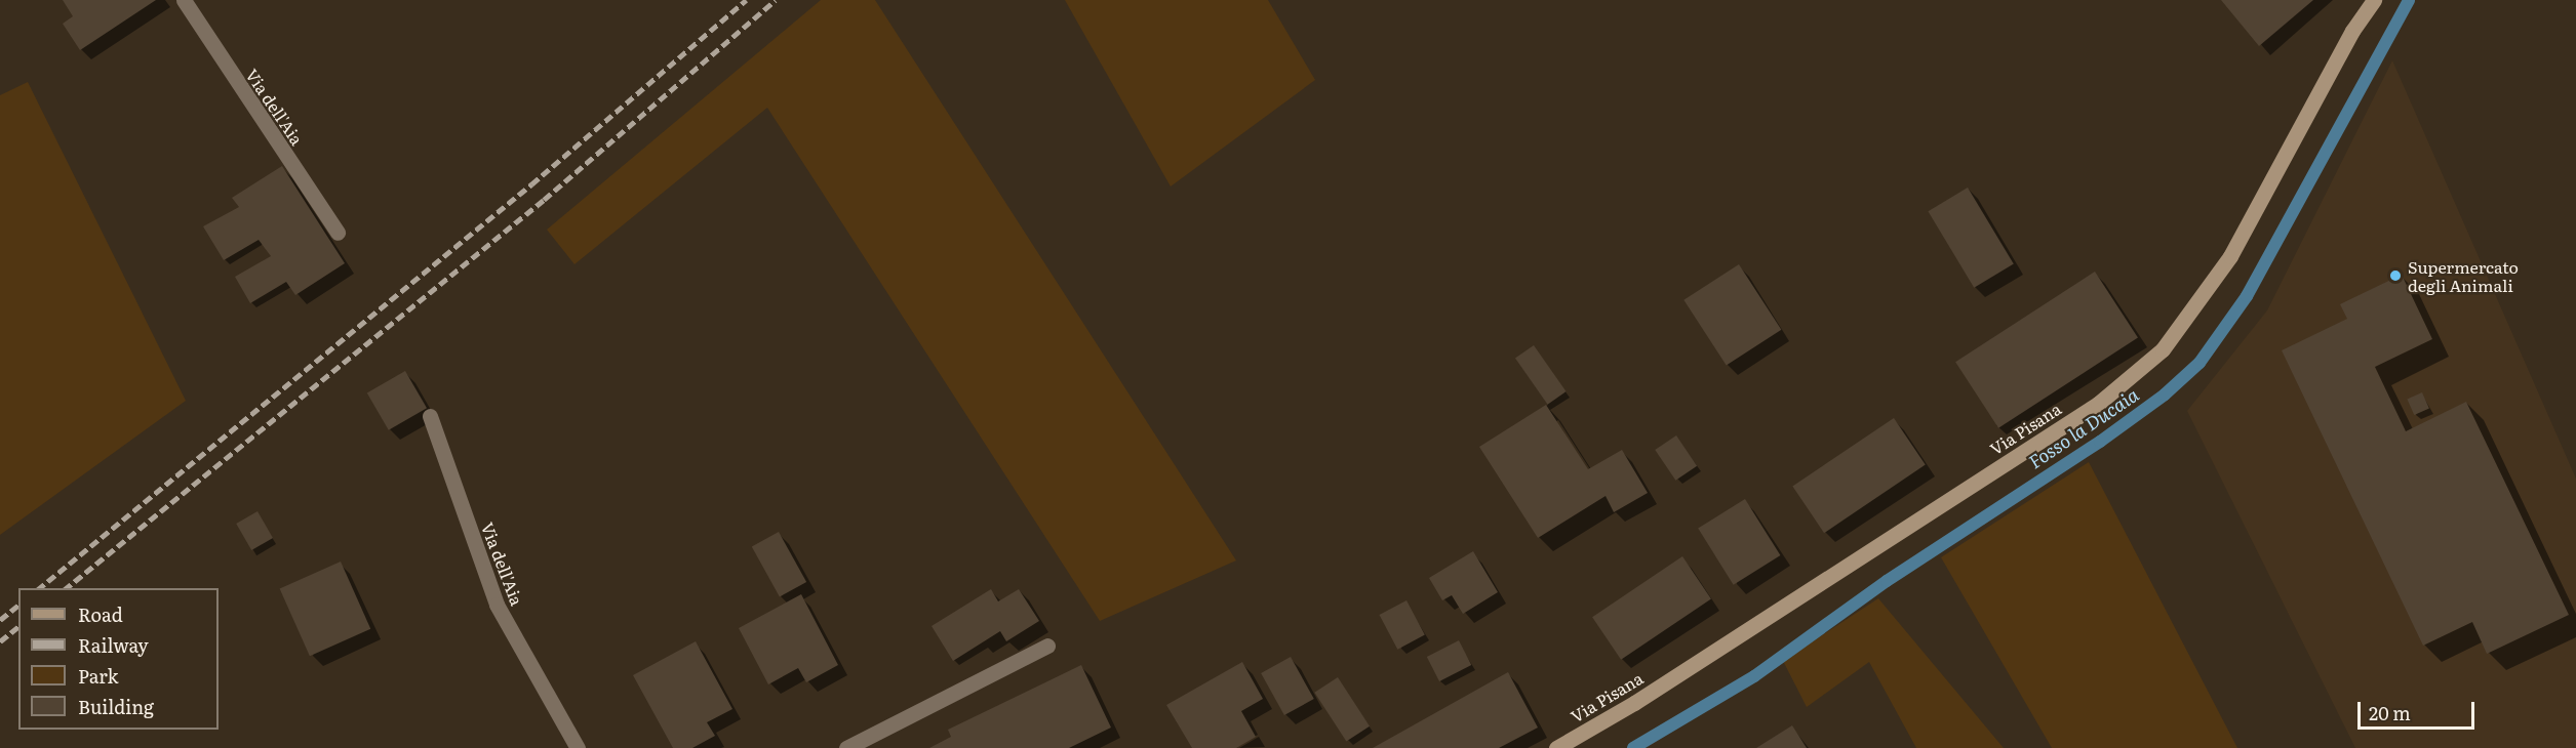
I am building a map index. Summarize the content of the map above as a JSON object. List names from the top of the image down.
{
  "streets": {
    "main road": ["Via Pisana"],
    "street": ["Via dell'Aia"]
  },
  "water": ["Fosso la Ducaia"],
  "places": ["Supermercato degli Animali"],
  "legend": [
    "Road",
    "Railway",
    "Park",
    "Building"
  ],
  "scale_bar": "20 m"
}
